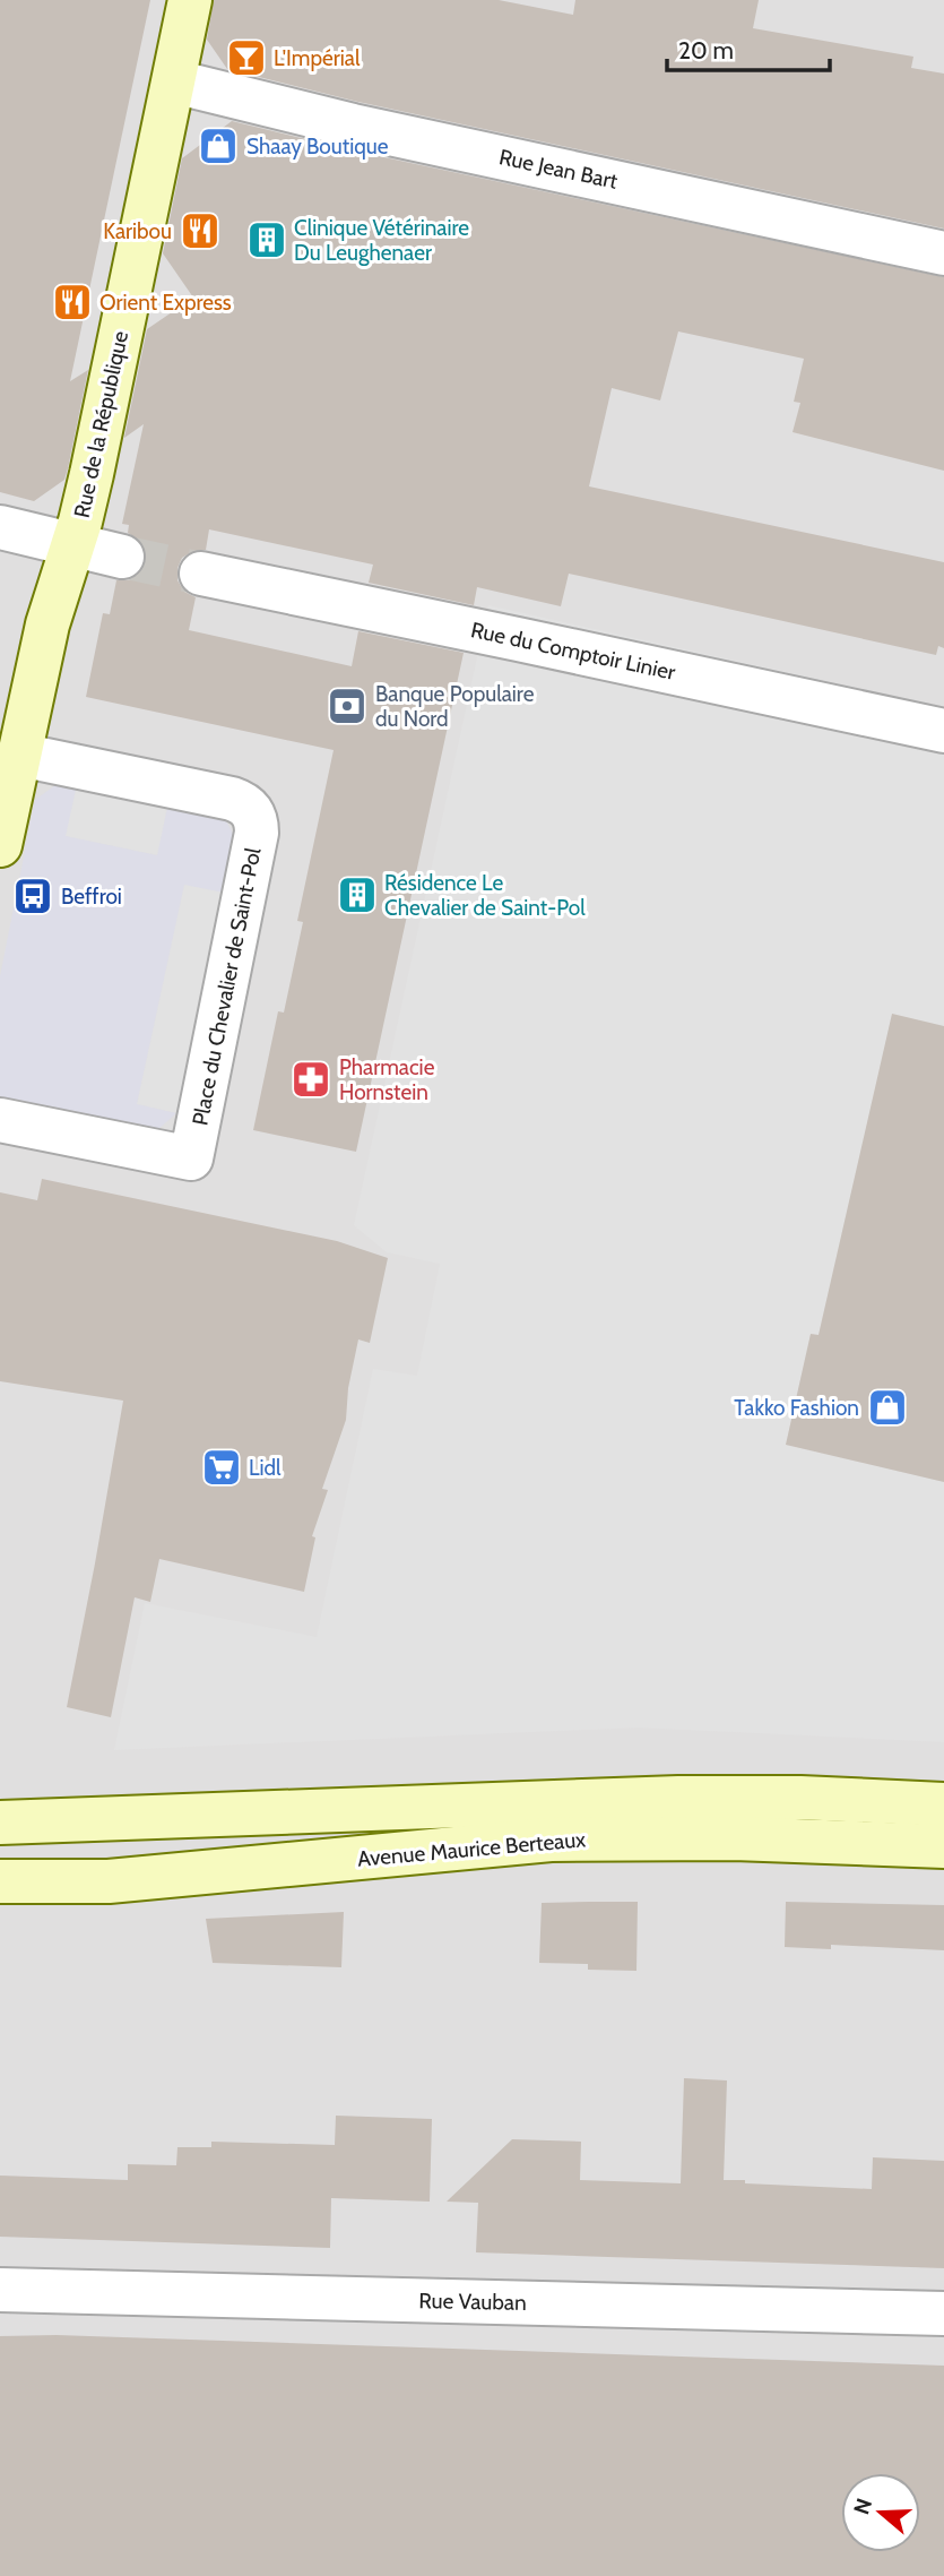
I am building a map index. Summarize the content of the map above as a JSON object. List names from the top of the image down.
{
  "streets": {
    "street": [
      "Rue Jean Bart",
      "Rue de la République",
      "Rue du Comptoir Linier",
      "Place du Chevalier de Saint-Pol",
      "Avenue Maurice Berteaux",
      "Rue Vauban"
    ]
  },
  "crossings": [
    ["Rue Jean Bart", "Rue de la République"],
    ["Rue de la République", "Place du Chevalier de Saint-Pol"]
  ],
  "places": {
    "bar": ["L'Impérial"],
    "shop": ["Shaay Boutique", "Takko Fashion"],
    "restaurant": ["Karibou", "Orient Express"],
    "building": ["Clinique Vétérinaire Du Leughenaer", "Résidence Le Chevalier de Saint-Pol"],
    "bank": ["Banque Populaire du Nord"],
    "bus stop": ["Beffroi"],
    "pharmacy": ["Pharmacie Hornstein"],
    "supermarket": ["Lidl"]
  },
  "scale_bar": "20 m",
  "north": "left"
}
